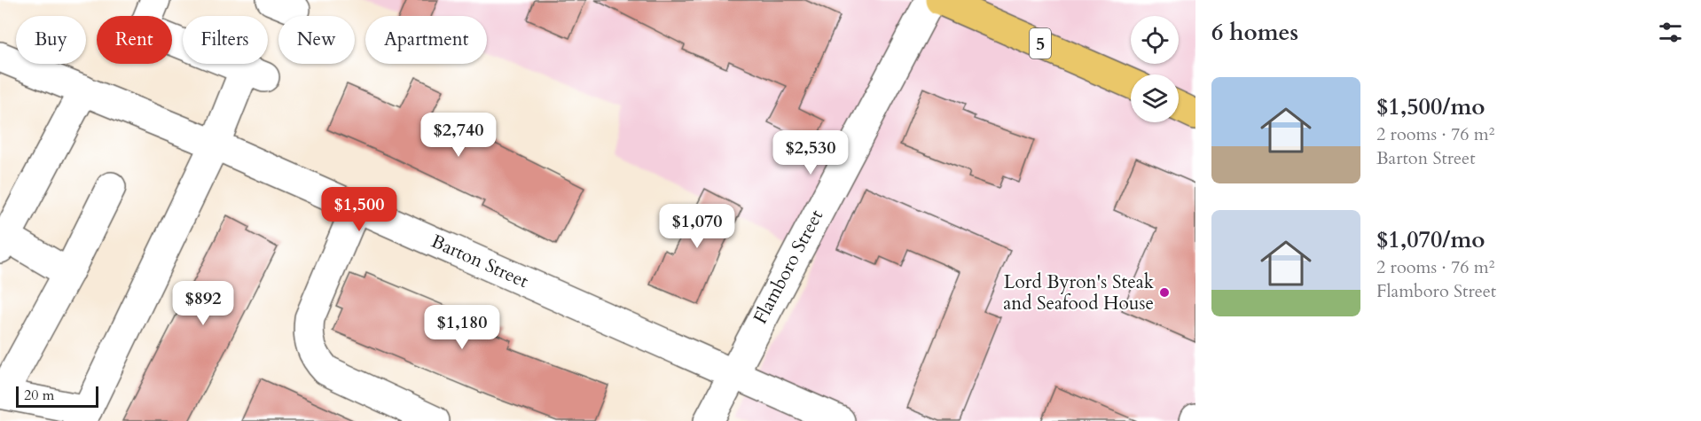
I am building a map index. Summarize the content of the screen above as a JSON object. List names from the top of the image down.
{
  "streets": {
    "main road": ["5"],
    "street": ["Barton Street", "Flamboro Street"]
  },
  "crossings": [
    ["Barton Street", "Flamboro Street"]
  ],
  "places": ["Lord Byron's Steak and Seafood House"],
  "scale_bar": "20 m",
  "page": {
    "heading": "6 homes",
    "chip": [
      "Buy",
      "Rent",
      "Filters",
      "New",
      "Apartment"
    ],
    "list": [
      {
        "name": "$1,500/mo",
        "note": "2 rooms · 76 m² · Barton Street"
      },
      {
        "name": "$1,070/mo",
        "note": "2 rooms · 76 m² · Flamboro Street"
      }
    ],
    "price": [
      "$2,740",
      "$2,530",
      "$1,500",
      "$1,070",
      "$892",
      "$1,180"
    ],
    "scale": "20 m"
  }
}
